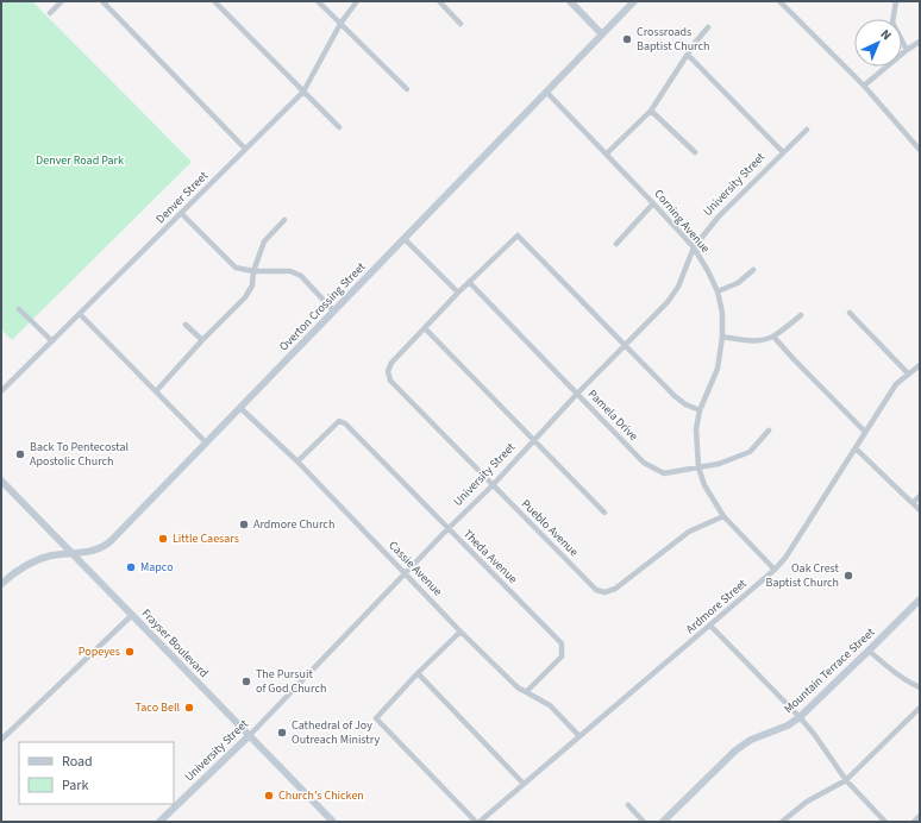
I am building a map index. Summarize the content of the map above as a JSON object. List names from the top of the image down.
{
  "streets": {
    "street": [
      "University Street",
      "Denver Street",
      "Corning Avenue",
      "Overton Crossing Street",
      "Pamela Drive",
      "Pueblo Avenue",
      "Theda Avenue",
      "Cassie Avenue",
      "Ardmore Street",
      "Frayser Boulevard",
      "Mountain Terrace Street"
    ]
  },
  "crossings": [
    ["University Street", "Corning Avenue"],
    ["University Street", "Pamela Drive"],
    ["University Street", "Pueblo Avenue"],
    ["University Street", "Theda Avenue"],
    ["University Street", "Cassie Avenue"],
    ["University Street", "Frayser Boulevard"],
    ["Corning Avenue", "Overton Crossing Street"],
    ["Corning Avenue", "Pamela Drive"],
    ["Corning Avenue", "Pueblo Avenue"],
    ["Corning Avenue", "Ardmore Street"],
    ["Overton Crossing Street", "Cassie Avenue"],
    ["Overton Crossing Street", "Frayser Boulevard"],
    ["Theda Avenue", "Cassie Avenue"],
    ["Cassie Avenue", "Ardmore Street"]
  ],
  "parks": ["Denver Road Park"],
  "places": [
    "Crossroads Baptist Church",
    "Back To Pentecostal Apostolic Church",
    "Ardmore Church",
    "Little Caesars",
    "Mapco",
    "Oak Crest Baptist Church",
    "Popeyes",
    "The Pursuit of God Church",
    "Taco Bell",
    "Cathedral of Joy Outreach Ministry",
    "Church's Chicken"
  ],
  "legend": ["Road", "Park"],
  "north": "top right"
}
